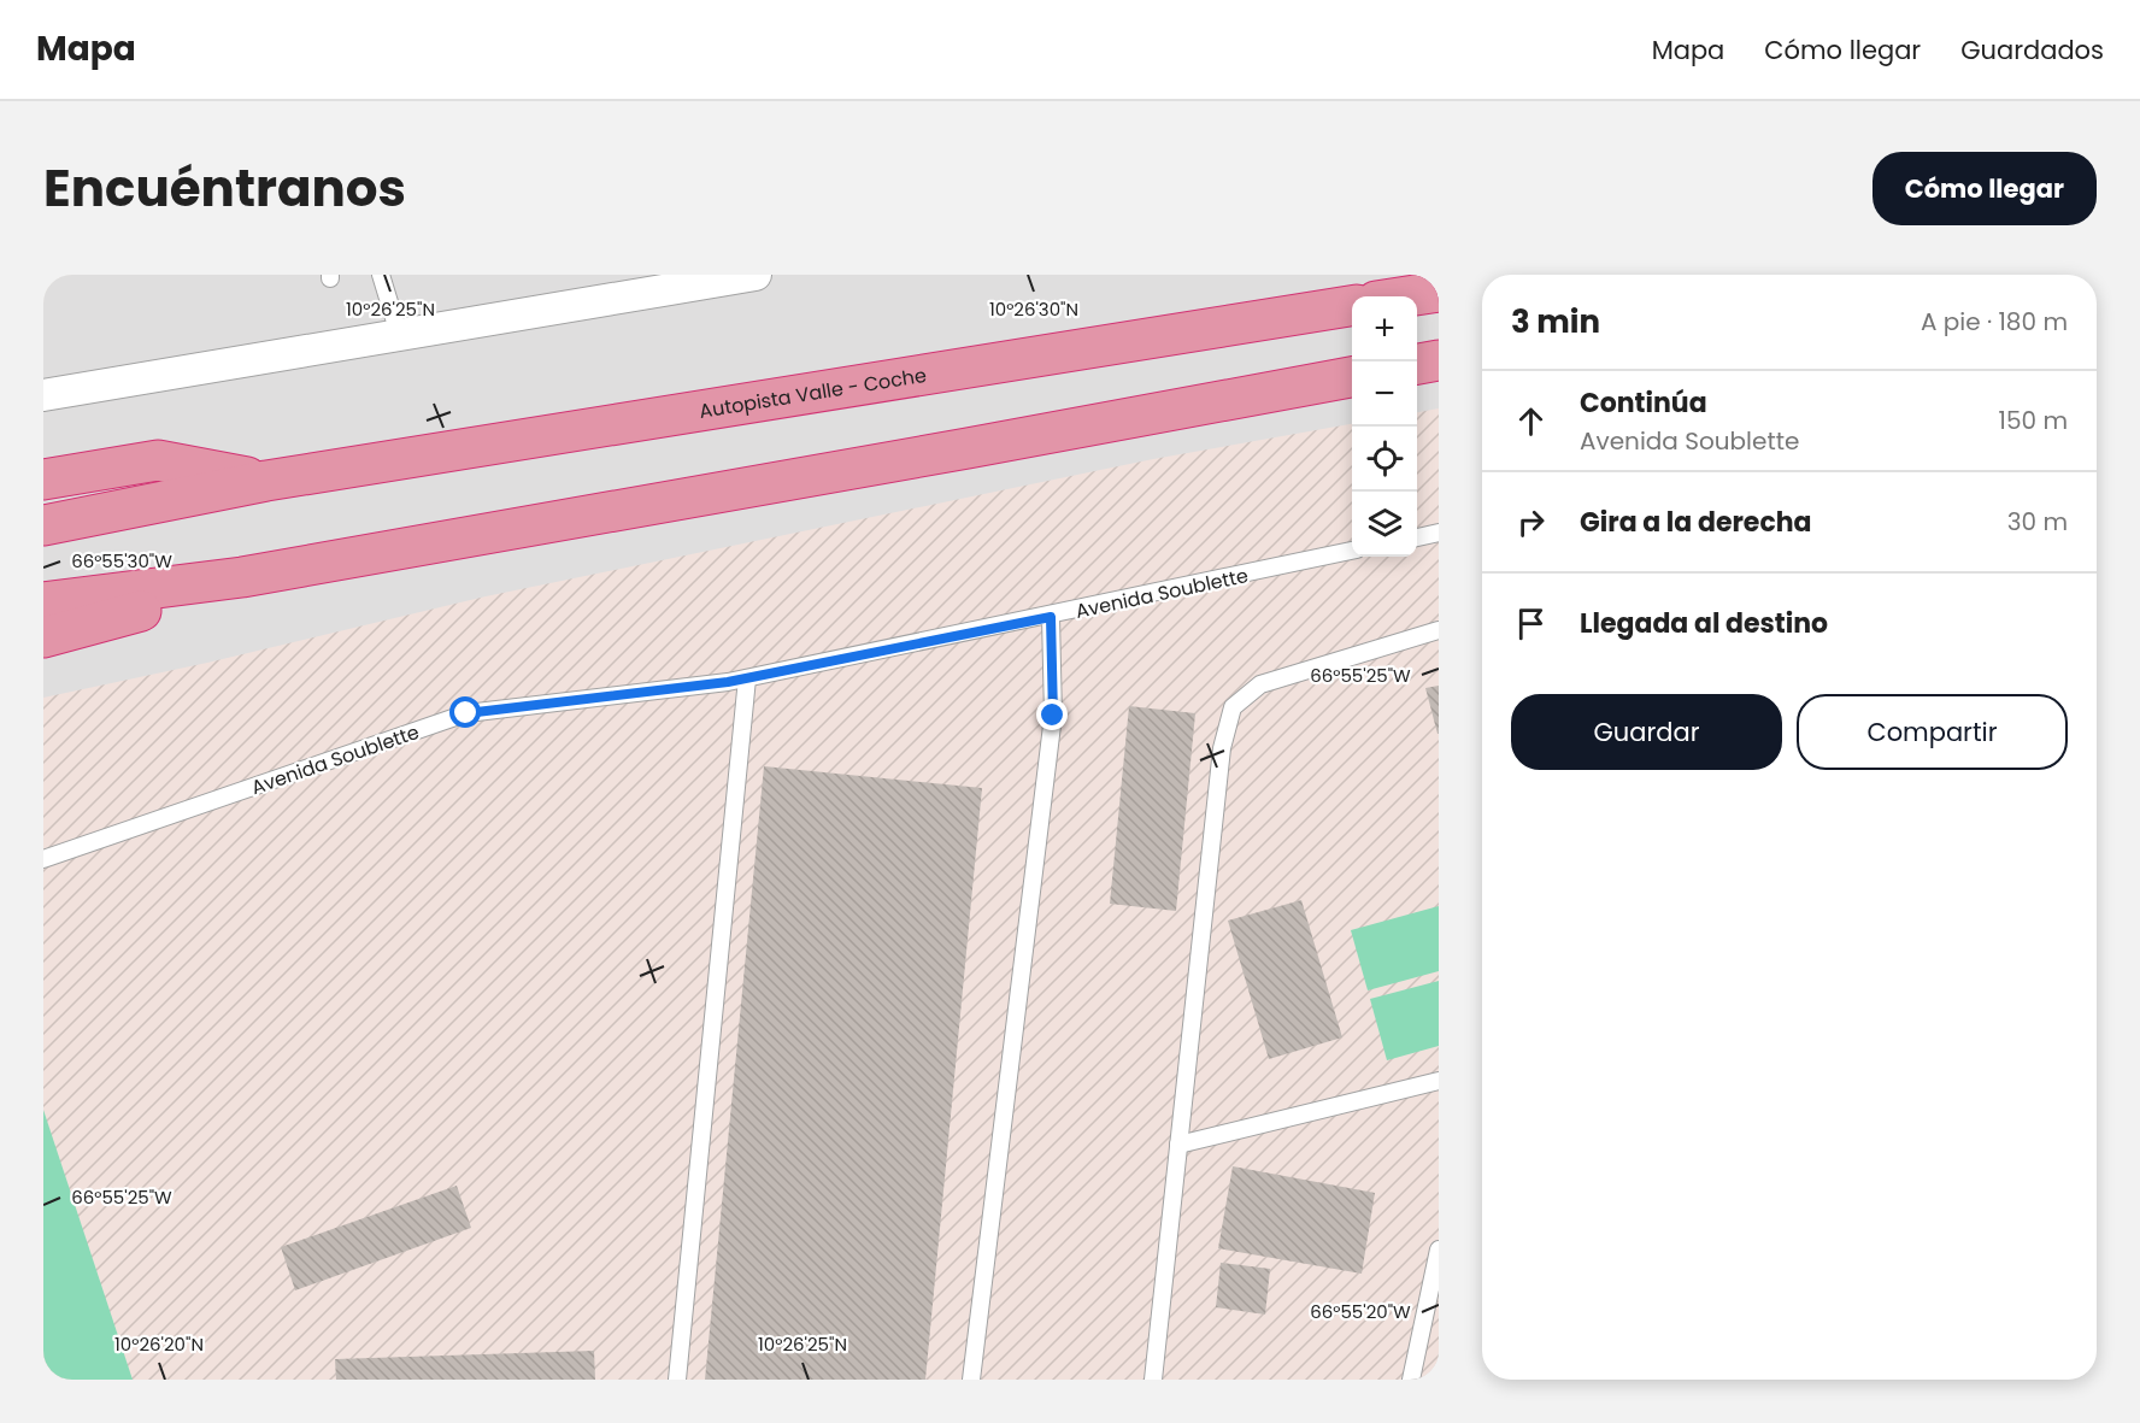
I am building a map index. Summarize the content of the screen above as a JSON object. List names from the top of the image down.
{
  "streets": {
    "highway": ["Autopista Valle - Coche"],
    "lane": ["Avenida Soublette"]
  },
  "page": {
    "header": "Mapa",
    "nav": ["Mapa", "Cómo llegar", "Guardados"],
    "title": "Encuéntranos",
    "buttons": [
      "Cómo llegar",
      ["Guardar", "Compartir"]
    ],
    "heading": ["3 min", "A pie · 180 m"],
    "map_buttons": ["+", "−"],
    "list": [
      ["Continúa", "Avenida Soublette", "150 m"],
      ["Gira a la derecha", "30 m"],
      "Llegada al destino"
    ]
  },
  "coordinates": [
    "10°26'25\"N",
    "10°26'30\"N",
    "66°55'30\"W",
    "66°55'25\"W",
    "66°55'20\"W",
    "10°26'20\"N"
  ]
}
